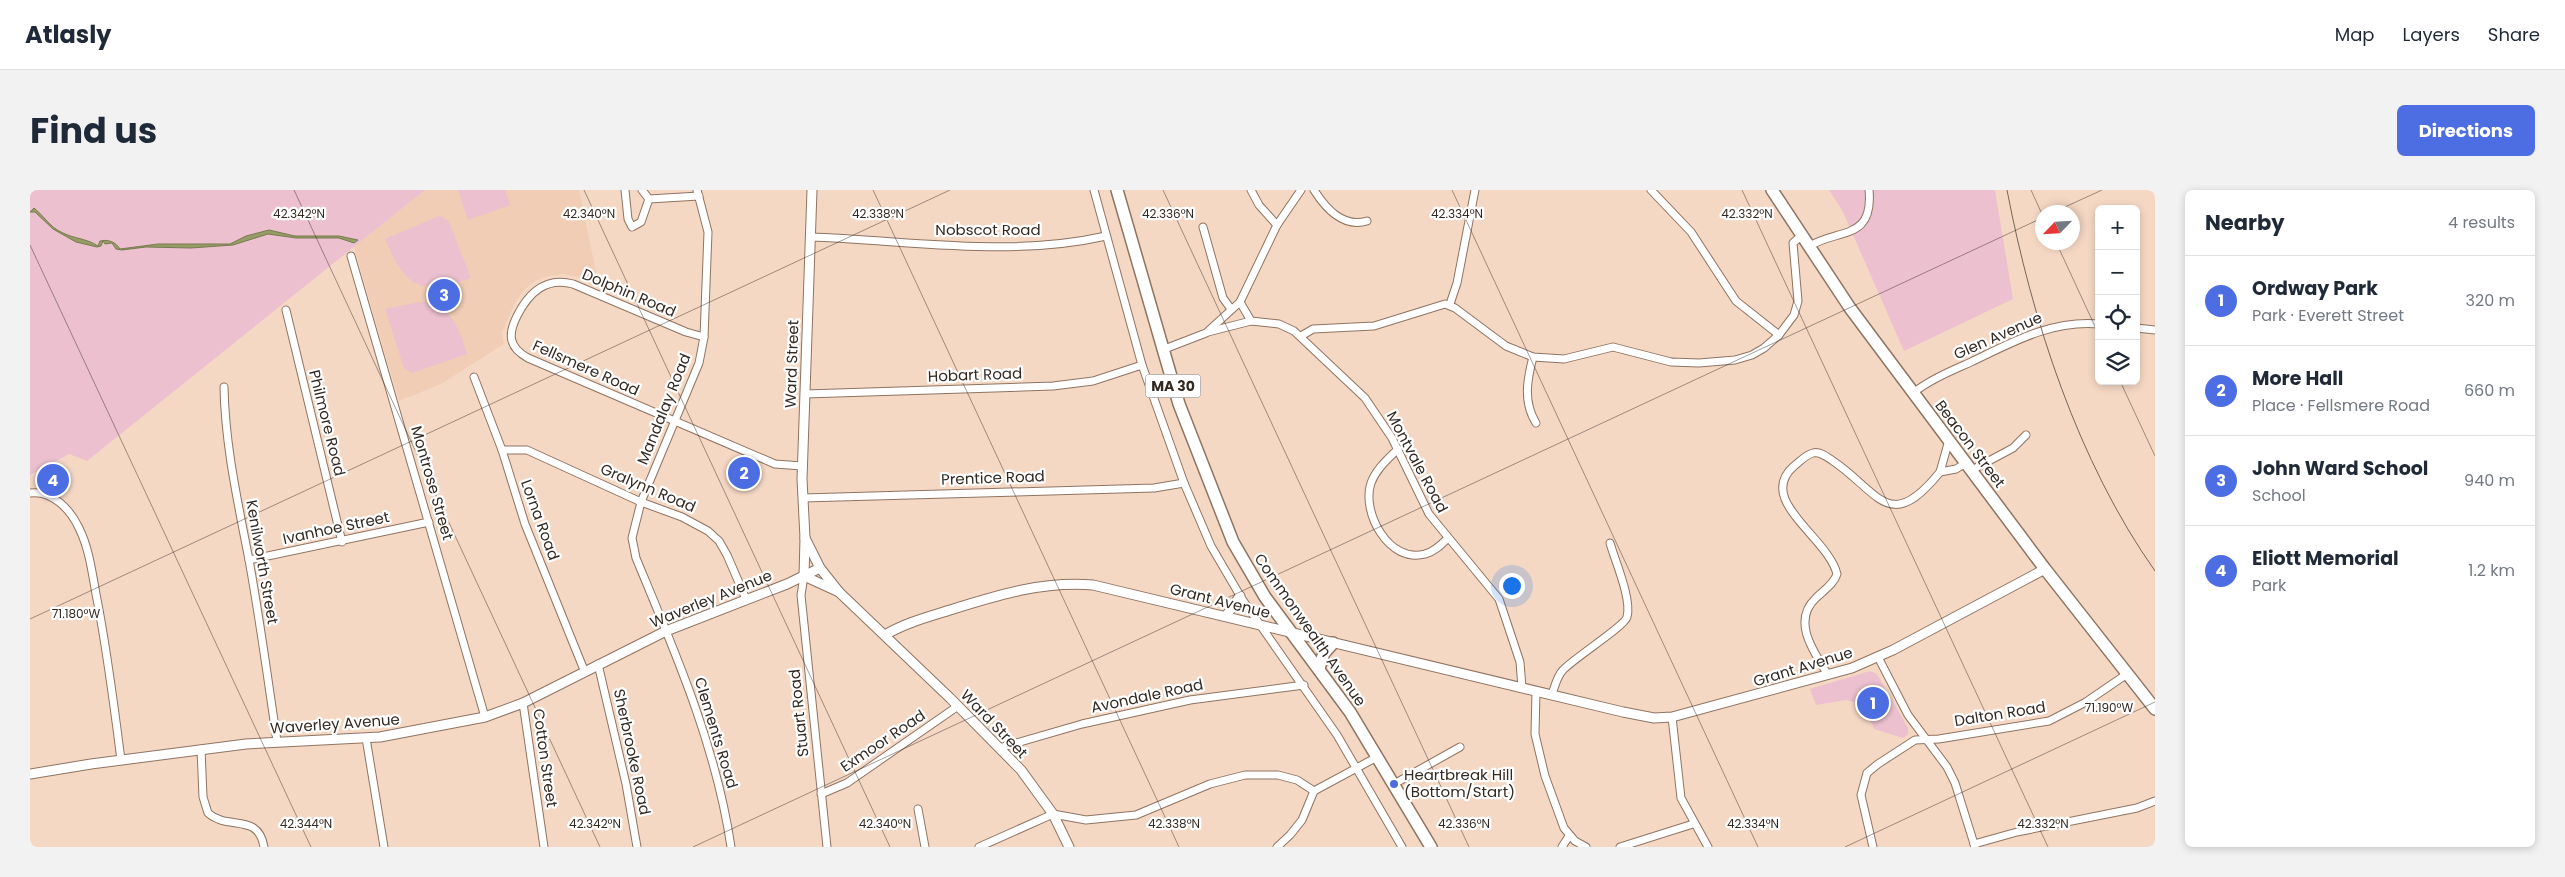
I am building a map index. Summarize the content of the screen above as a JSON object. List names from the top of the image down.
{
  "streets": {
    "main road": ["MA 30", "Beacon Street", "Commonwealth Avenue"],
    "street": [
      "Nobscot Road",
      "Dolphin Road",
      "Glen Avenue",
      "Ward Street",
      "Fellsmere Road",
      "Hobart Road",
      "Mandalay Road",
      "Philmore Road",
      "Montvale Road",
      "Prentice Road",
      "Montrose Street",
      "Gralynn Road",
      "Lorna Road",
      "Ivanhoe Street",
      "Kenilworth Street",
      "Waverley Avenue",
      "Grant Avenue",
      "Avondale Road",
      "Stuart Road",
      "Dalton Road",
      "Clements Road",
      "Exmoor Road",
      "Sherbrooke Road",
      "Cotton Street"
    ]
  },
  "crossings": [
    ["Nobscot Road", "Ward Street"],
    ["Dolphin Road", "Fellsmere Road"],
    ["Dolphin Road", "Mandalay Road"],
    ["Glen Avenue", "Beacon Street"],
    ["Ward Street", "Fellsmere Road"],
    ["Ward Street", "Hobart Road"],
    ["Ward Street", "Prentice Road"],
    ["Ward Street", "Waverley Avenue"],
    ["Ward Street", "Grant Avenue"],
    ["Ward Street", "Avondale Road"],
    ["Ward Street", "Stuart Road"],
    ["Ward Street", "Exmoor Road"],
    ["Fellsmere Road", "Mandalay Road"],
    ["Mandalay Road", "Gralynn Road"],
    ["Mandalay Road", "Waverley Avenue"],
    ["Mandalay Road", "Clements Road"],
    ["Philmore Road", "Ivanhoe Street"],
    ["Beacon Street", "Grant Avenue"],
    ["Beacon Street", "Dalton Road"],
    ["Montvale Road", "Grant Avenue"],
    ["Montrose Street", "Ivanhoe Street"],
    ["Montrose Street", "Waverley Avenue"],
    ["Gralynn Road", "Lorna Road"],
    ["Gralynn Road", "Waverley Avenue"],
    ["Lorna Road", "Waverley Avenue"],
    ["Ivanhoe Street", "Kenilworth Street"],
    ["Kenilworth Street", "Waverley Avenue"],
    ["Waverley Avenue", "Stuart Road"],
    ["Waverley Avenue", "Clements Road"],
    ["Waverley Avenue", "Sherbrooke Road"],
    ["Waverley Avenue", "Cotton Street"],
    ["Grant Avenue", "Commonwealth Avenue"],
    ["Stuart Road", "Exmoor Road"]
  ],
  "places": ["Heartbreak Hill (Bottom/Start)"],
  "north": "bottom left",
  "page": {
    "header": "Atlasly",
    "nav": ["Map", "Layers", "Share"],
    "title": "Find us",
    "buttons": "Directions",
    "heading": ["Nearby", "4 results"],
    "map_buttons": ["+", "−"],
    "list": [
      {
        "mark": "1",
        "name": "Ordway Park",
        "note": "Park · Everett Street",
        "value": "320 m"
      },
      {
        "mark": "2",
        "name": "More Hall",
        "note": "Place · Fellsmere Road",
        "value": "660 m"
      },
      {
        "mark": "3",
        "name": "John Ward School",
        "note": "School",
        "value": "940 m"
      },
      {
        "mark": "4",
        "name": "Eliott Memorial",
        "note": "Park",
        "value": "1.2 km"
      }
    ],
    "pins": [
      "3",
      "2",
      "4",
      "1"
    ]
  },
  "coordinates": [
    "42.342°N",
    "42.340°N",
    "42.338°N",
    "42.336°N",
    "42.334°N",
    "42.332°N",
    "71.180°W",
    "71.190°W",
    "42.344°N"
  ]
}
